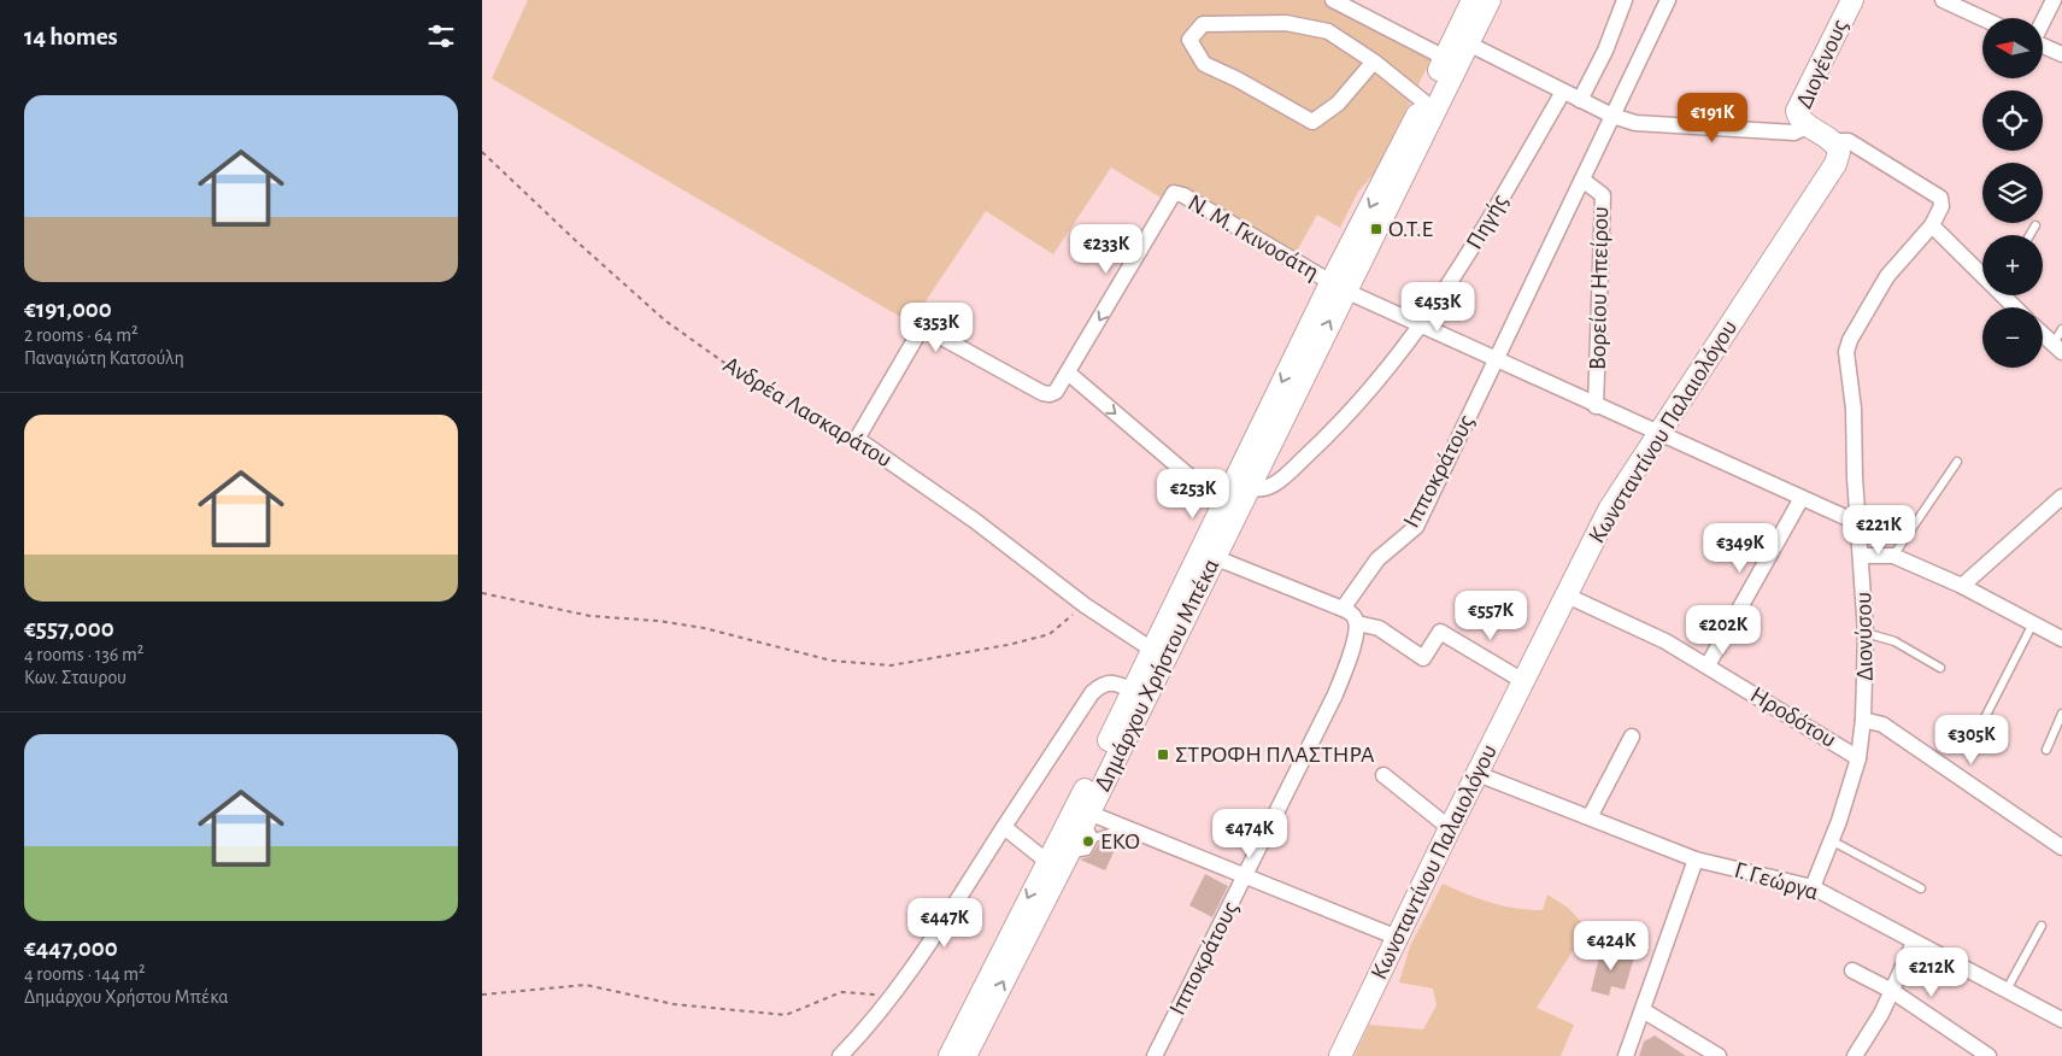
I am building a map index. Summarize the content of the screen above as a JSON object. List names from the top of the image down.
{
  "streets": {
    "main road": ["Διογένους", "Κωνσταντίνου Παλαιολόγου", "Δημάρχου Χρήστου Μπέκα"],
    "street": [
      "Πηγής",
      "Ν. Μ. Γκινοσάτη",
      "Βορείου Ηπείρου",
      "Ανδρέα Λασκαράτου",
      "Ιπποκράτους",
      "Διονύσου",
      "Ηροδότου",
      "Γ. Γεώργα"
    ]
  },
  "crossings": [
    ["Πηγής", "Ν. Μ. Γκινοσάτη"],
    ["Πηγής", "Δημάρχου Χρήστου Μπέκα"],
    ["Ν. Μ. Γκινοσάτη", "Βορείου Ηπείρου"],
    ["Ν. Μ. Γκινοσάτη", "Κωνσταντίνου Παλαιολόγου"],
    ["Ν. Μ. Γκινοσάτη", "Ιπποκράτους"],
    ["Ν. Μ. Γκινοσάτη", "Διονύσου"],
    ["Ν. Μ. Γκινοσάτη", "Δημάρχου Χρήστου Μπέκα"],
    ["Βορείου Ηπείρου", "Ιπποκράτους"],
    ["Ανδρέα Λασκαράτου", "Δημάρχου Χρήστου Μπέκα"],
    ["Κωνσταντίνου Παλαιολόγου", "Ηροδότου"],
    ["Κωνσταντίνου Παλαιολόγου", "Γ. Γεώργα"],
    ["Διονύσου", "Ηροδότου"],
    ["Διονύσου", "Γ. Γεώργα"]
  ],
  "places": {
    "transit": ["Ο.Τ.Ε", "ΣΤΡΟΦΗ ΠΛΑΣΤΗΡΑ"],
    "other": ["ΕΚΟ"]
  },
  "north": "left",
  "page": {
    "heading": "14 homes",
    "map_buttons": ["+", "−"],
    "list": [
      {
        "name": "€191,000",
        "note": "2 rooms · 64 m² · Παναγιώτη Κατσούλη"
      },
      {
        "name": "€557,000",
        "note": "4 rooms · 136 m² · Κων. Σταυρου"
      },
      {
        "name": "€447,000",
        "note": "4 rooms · 144 m² · Δημάρχου Χρήστου Μπέκα"
      }
    ],
    "price": [
      "€191K",
      "€233K",
      "€453K",
      "€353K",
      "€253K",
      "€221K",
      "€349K",
      "€557K",
      "€202K",
      "€305K",
      "€474K",
      "€447K",
      "€424K",
      "€212K"
    ]
  }
}
